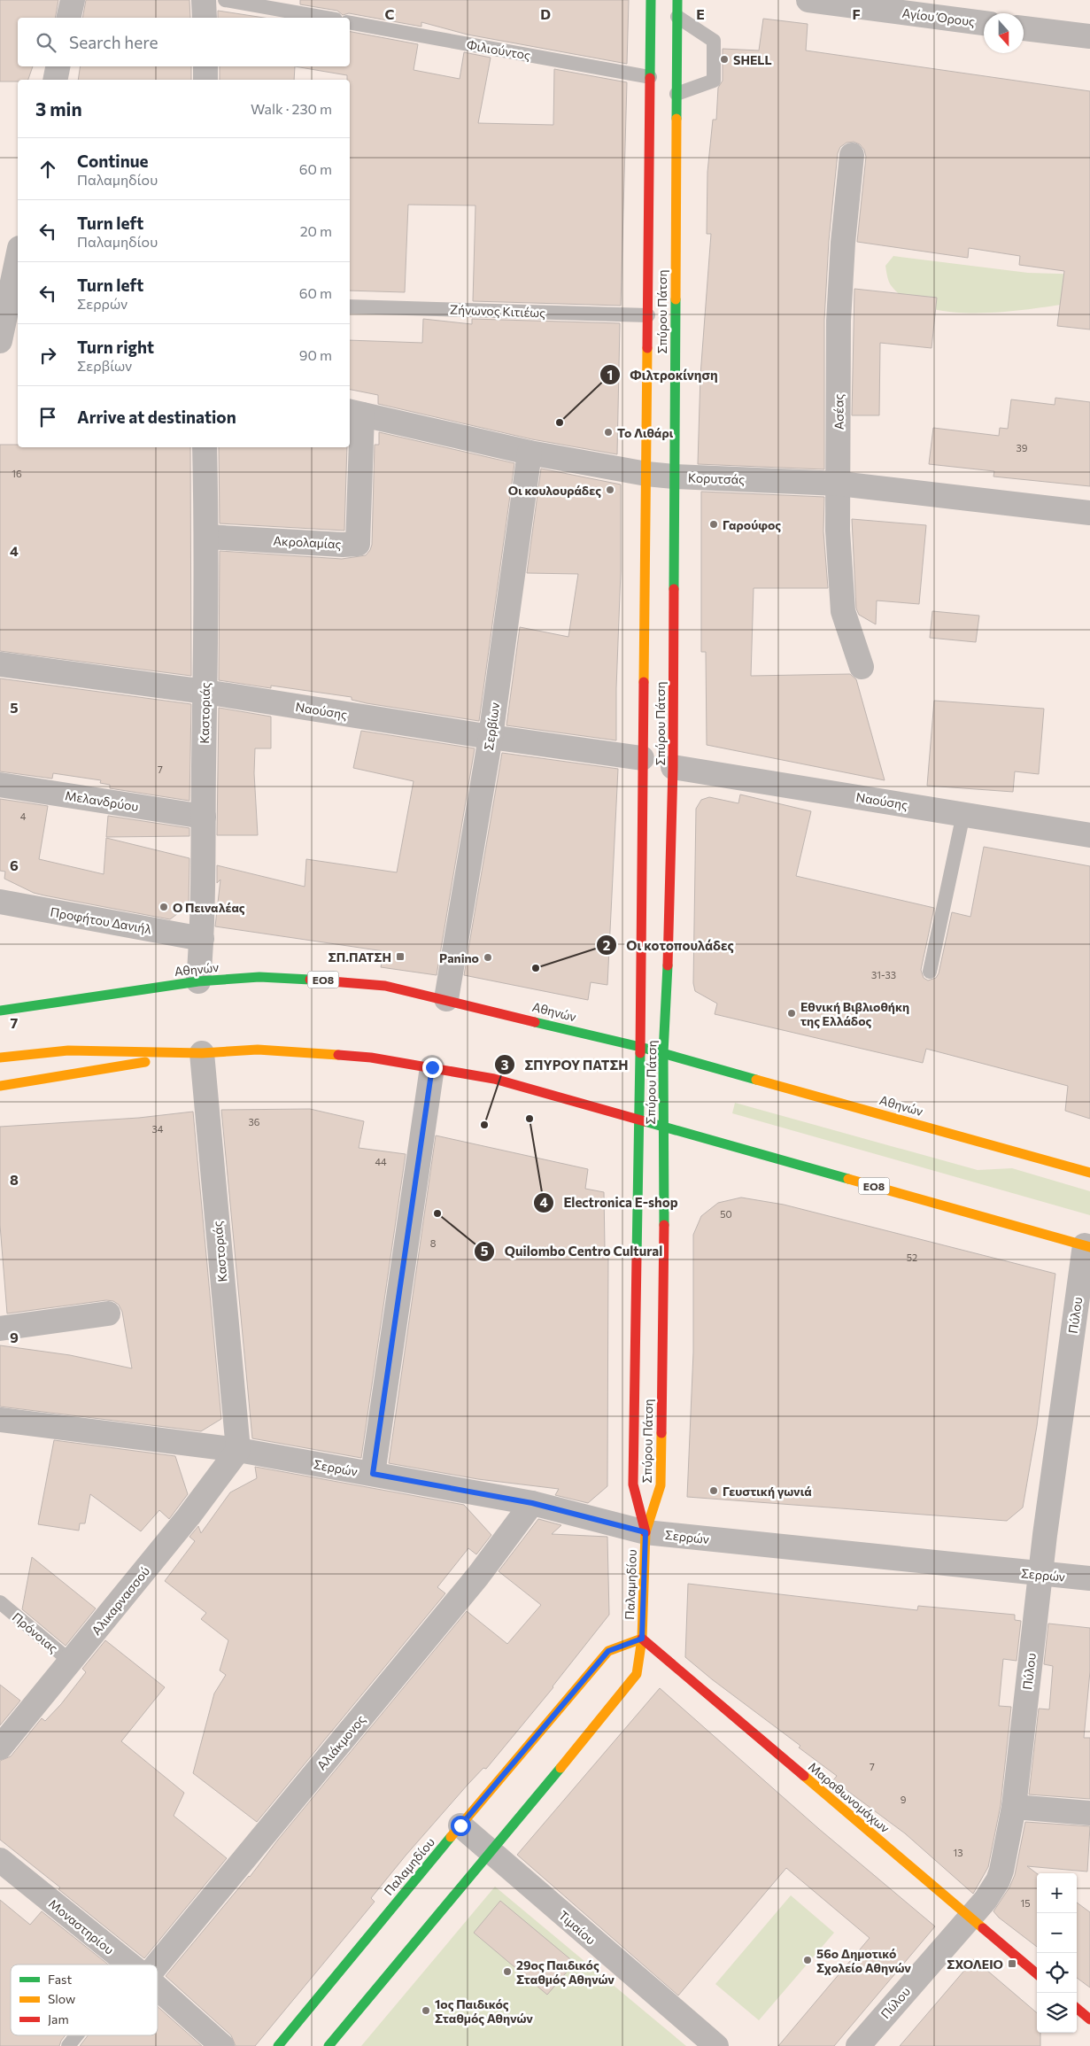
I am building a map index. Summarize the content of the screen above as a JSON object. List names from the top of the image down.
{
  "streets": {
    "main road": [
      "Σπύρου Πάτση",
      "Αθηνών",
      "ΕΟ8",
      "Παλαμηδίου",
      "Μαραθωνομάχων"
    ],
    "street": [
      "Αγίου Όρους",
      "Ασέας",
      "Κορυτσάς",
      "Ακρολαμίας",
      "Ναούσης",
      "Καστοριάς",
      "Σερβίων",
      "Μελανδρύου",
      "Προφήτου Δανιήλ",
      "Πύλου",
      "Σερρών",
      "Αλικαρνασσού",
      "Αλιάκμονος",
      "Μοναστηρίου",
      "Τιμαίου"
    ],
    "lane": ["Φιλιούντος", "Ζήνωνος Κιτιέως", "Πρόνοιας"]
  },
  "crossings": [
    ["Φιλιούντος", "Σπύρου Πάτση"],
    ["Ζήνωνος Κιτιέως", "Σπύρου Πάτση"],
    ["Σπύρου Πάτση", "Κορυτσάς"],
    ["Σπύρου Πάτση", "Ναούσης"],
    ["Σπύρου Πάτση", "Αθηνών"],
    ["Σπύρου Πάτση", "ΕΟ8"],
    ["Σπύρου Πάτση", "Σερρών"],
    ["Σπύρου Πάτση", "Παλαμηδίου"],
    ["Ασέας", "Κορυτσάς"],
    ["Κορυτσάς", "Ακρολαμίας"],
    ["Κορυτσάς", "Σερβίων"],
    ["Ακρολαμίας", "Καστοριάς"],
    ["Ναούσης", "Καστοριάς"],
    ["Ναούσης", "Σερβίων"],
    ["Καστοριάς", "Μελανδρύου"],
    ["Καστοριάς", "Προφήτου Δανιήλ"],
    ["Καστοριάς", "Αθηνών"],
    ["Καστοριάς", "ΕΟ8"],
    ["Καστοριάς", "Σερρών"],
    ["Καστοριάς", "Αλικαρνασσού"],
    ["Σερβίων", "Αθηνών"],
    ["ΕΟ8", "Πύλου"],
    ["Πύλου", "Σερρών"],
    ["Πύλου", "Μαραθωνομάχων"],
    ["Σερρών", "Παλαμηδίου"],
    ["Σερρών", "Αλικαρνασσού"],
    ["Σερρών", "Αλιάκμονος"],
    ["Παλαμηδίου", "Μαραθωνομάχων"],
    ["Παλαμηδίου", "Τιμαίου"],
    ["Αλικαρνασσού", "Πρόνοιας"]
  ],
  "places": {
    "other": [
      "SHELL",
      "Φιλτροκίνηση",
      "Το Λιθάρι",
      "Οι κουλουράδες",
      "Γαρούφος",
      "Ο Πειναλέας",
      "Panino",
      "Οι κοτοπουλάδες",
      "Εθνική Βιβλιοθήκη της Ελλάδος",
      "Electronica E-shop",
      "ΣΠΥΡΟΥ ΠΑΤΣΗ",
      "Quilombo Centro Cultural",
      "Γευστική γωνιά",
      "56ο Δημοτικό Σχολείο Αθηνών",
      "29ος Παιδικός Σταθμός Αθηνών",
      "1ος Παιδικός Σταθμός Αθηνών"
    ],
    "transit": ["ΣΠ.ΠΑΤΣΗ", "ΣΧΟΛΕΙΟ"]
  },
  "house_numbers": [
    "39",
    "16",
    "7",
    "4",
    "31-33",
    "36",
    "34",
    "44",
    "50",
    "8",
    "52",
    "7",
    "9",
    "13",
    "15"
  ],
  "legend": ["Fast", "Slow", "Jam"],
  "north": "bottom",
  "page": {
    "search": "Search here",
    "heading": ["3 min", "Walk · 230 m"],
    "list": [
      ["Continue", "Παλαμηδίου", "60 m"],
      ["Turn left", "Παλαμηδίου", "20 m"],
      ["Turn left", "Σερρών", "60 m"],
      ["Turn right", "Σερβίων", "90 m"],
      "Arrive at destination"
    ],
    "map_buttons": ["+", "−"]
  },
  "grid": {
    "columns": [
      "C",
      "D",
      "E",
      "F"
    ],
    "rows": [
      "4",
      "5",
      "6",
      "7",
      "8",
      "9"
    ]
  }
}
